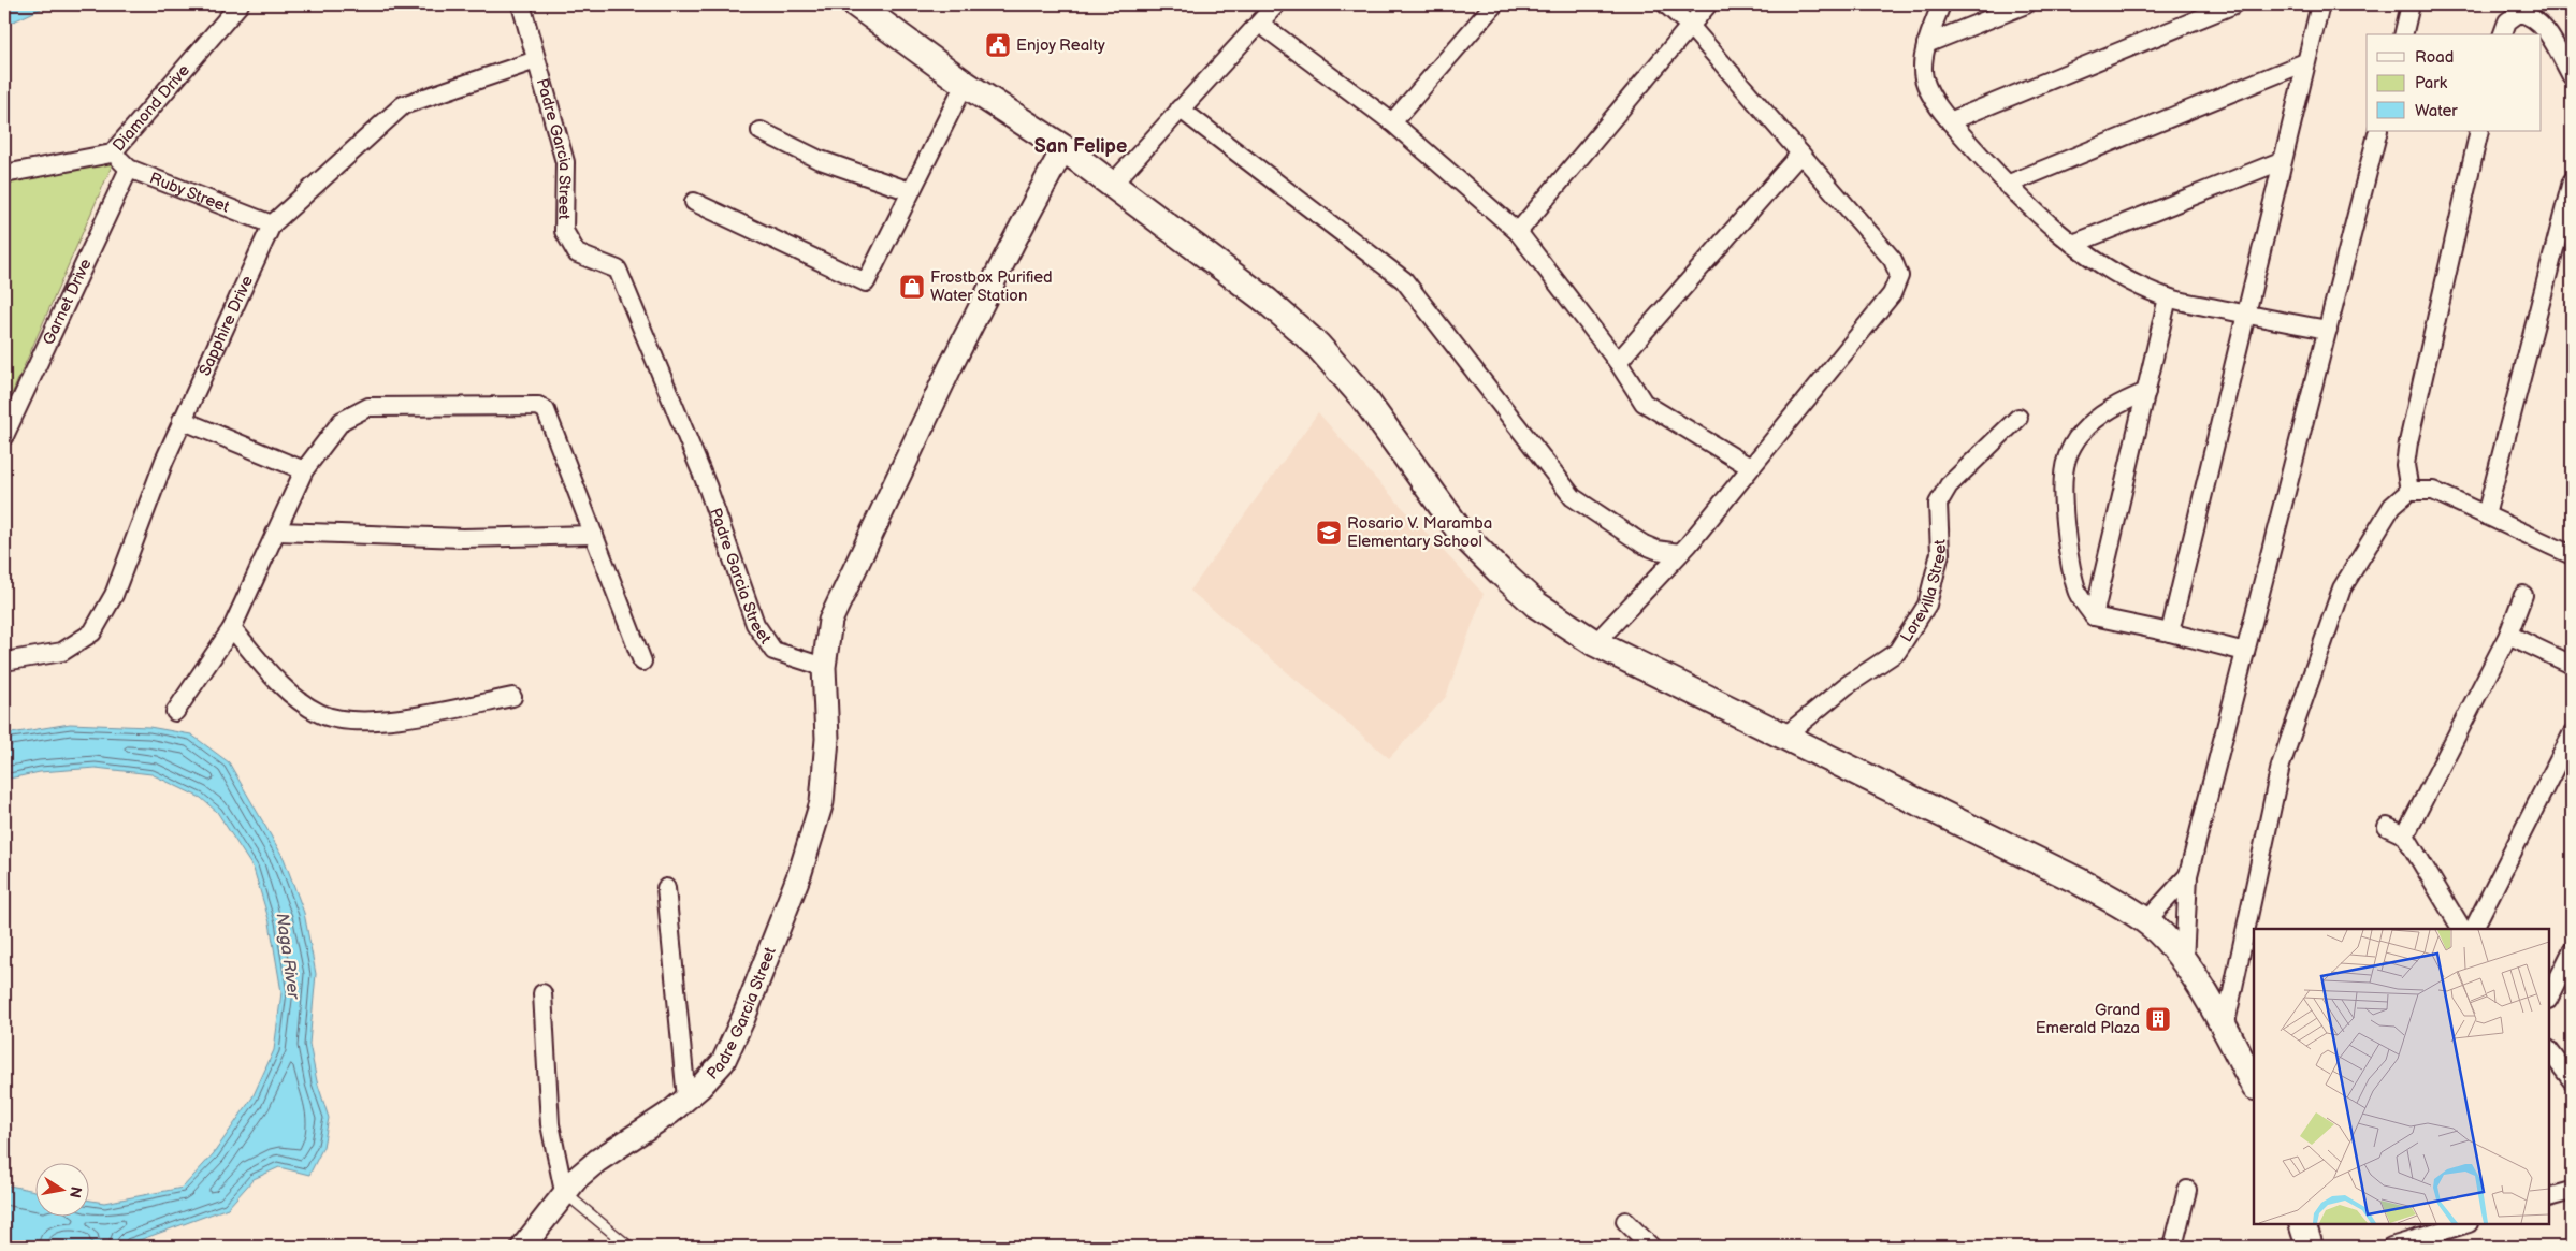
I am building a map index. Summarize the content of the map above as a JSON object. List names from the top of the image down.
{
  "streets": {
    "street": [
      "Diamond Drive",
      "Padre Garcia Street",
      "Ruby Street",
      "Garnet Drive",
      "Sapphire Drive",
      "Lorevilla Street"
    ]
  },
  "crossings": [
    ["Diamond Drive", "Ruby Street"],
    ["Padre Garcia Street", "Sapphire Drive"],
    ["Ruby Street", "Garnet Drive"],
    ["Ruby Street", "Sapphire Drive"]
  ],
  "districts": ["San Felipe"],
  "water": ["Naga River"],
  "places": {
    "public building": ["Enjoy Realty"],
    "shop": ["Frostbox Purified Water Station"],
    "school or university": ["Rosario V. Maramba Elementary School"],
    "building": ["Grand Emerald Plaza"]
  },
  "legend": ["Road", "Park", "Water"],
  "north": "right"
}
